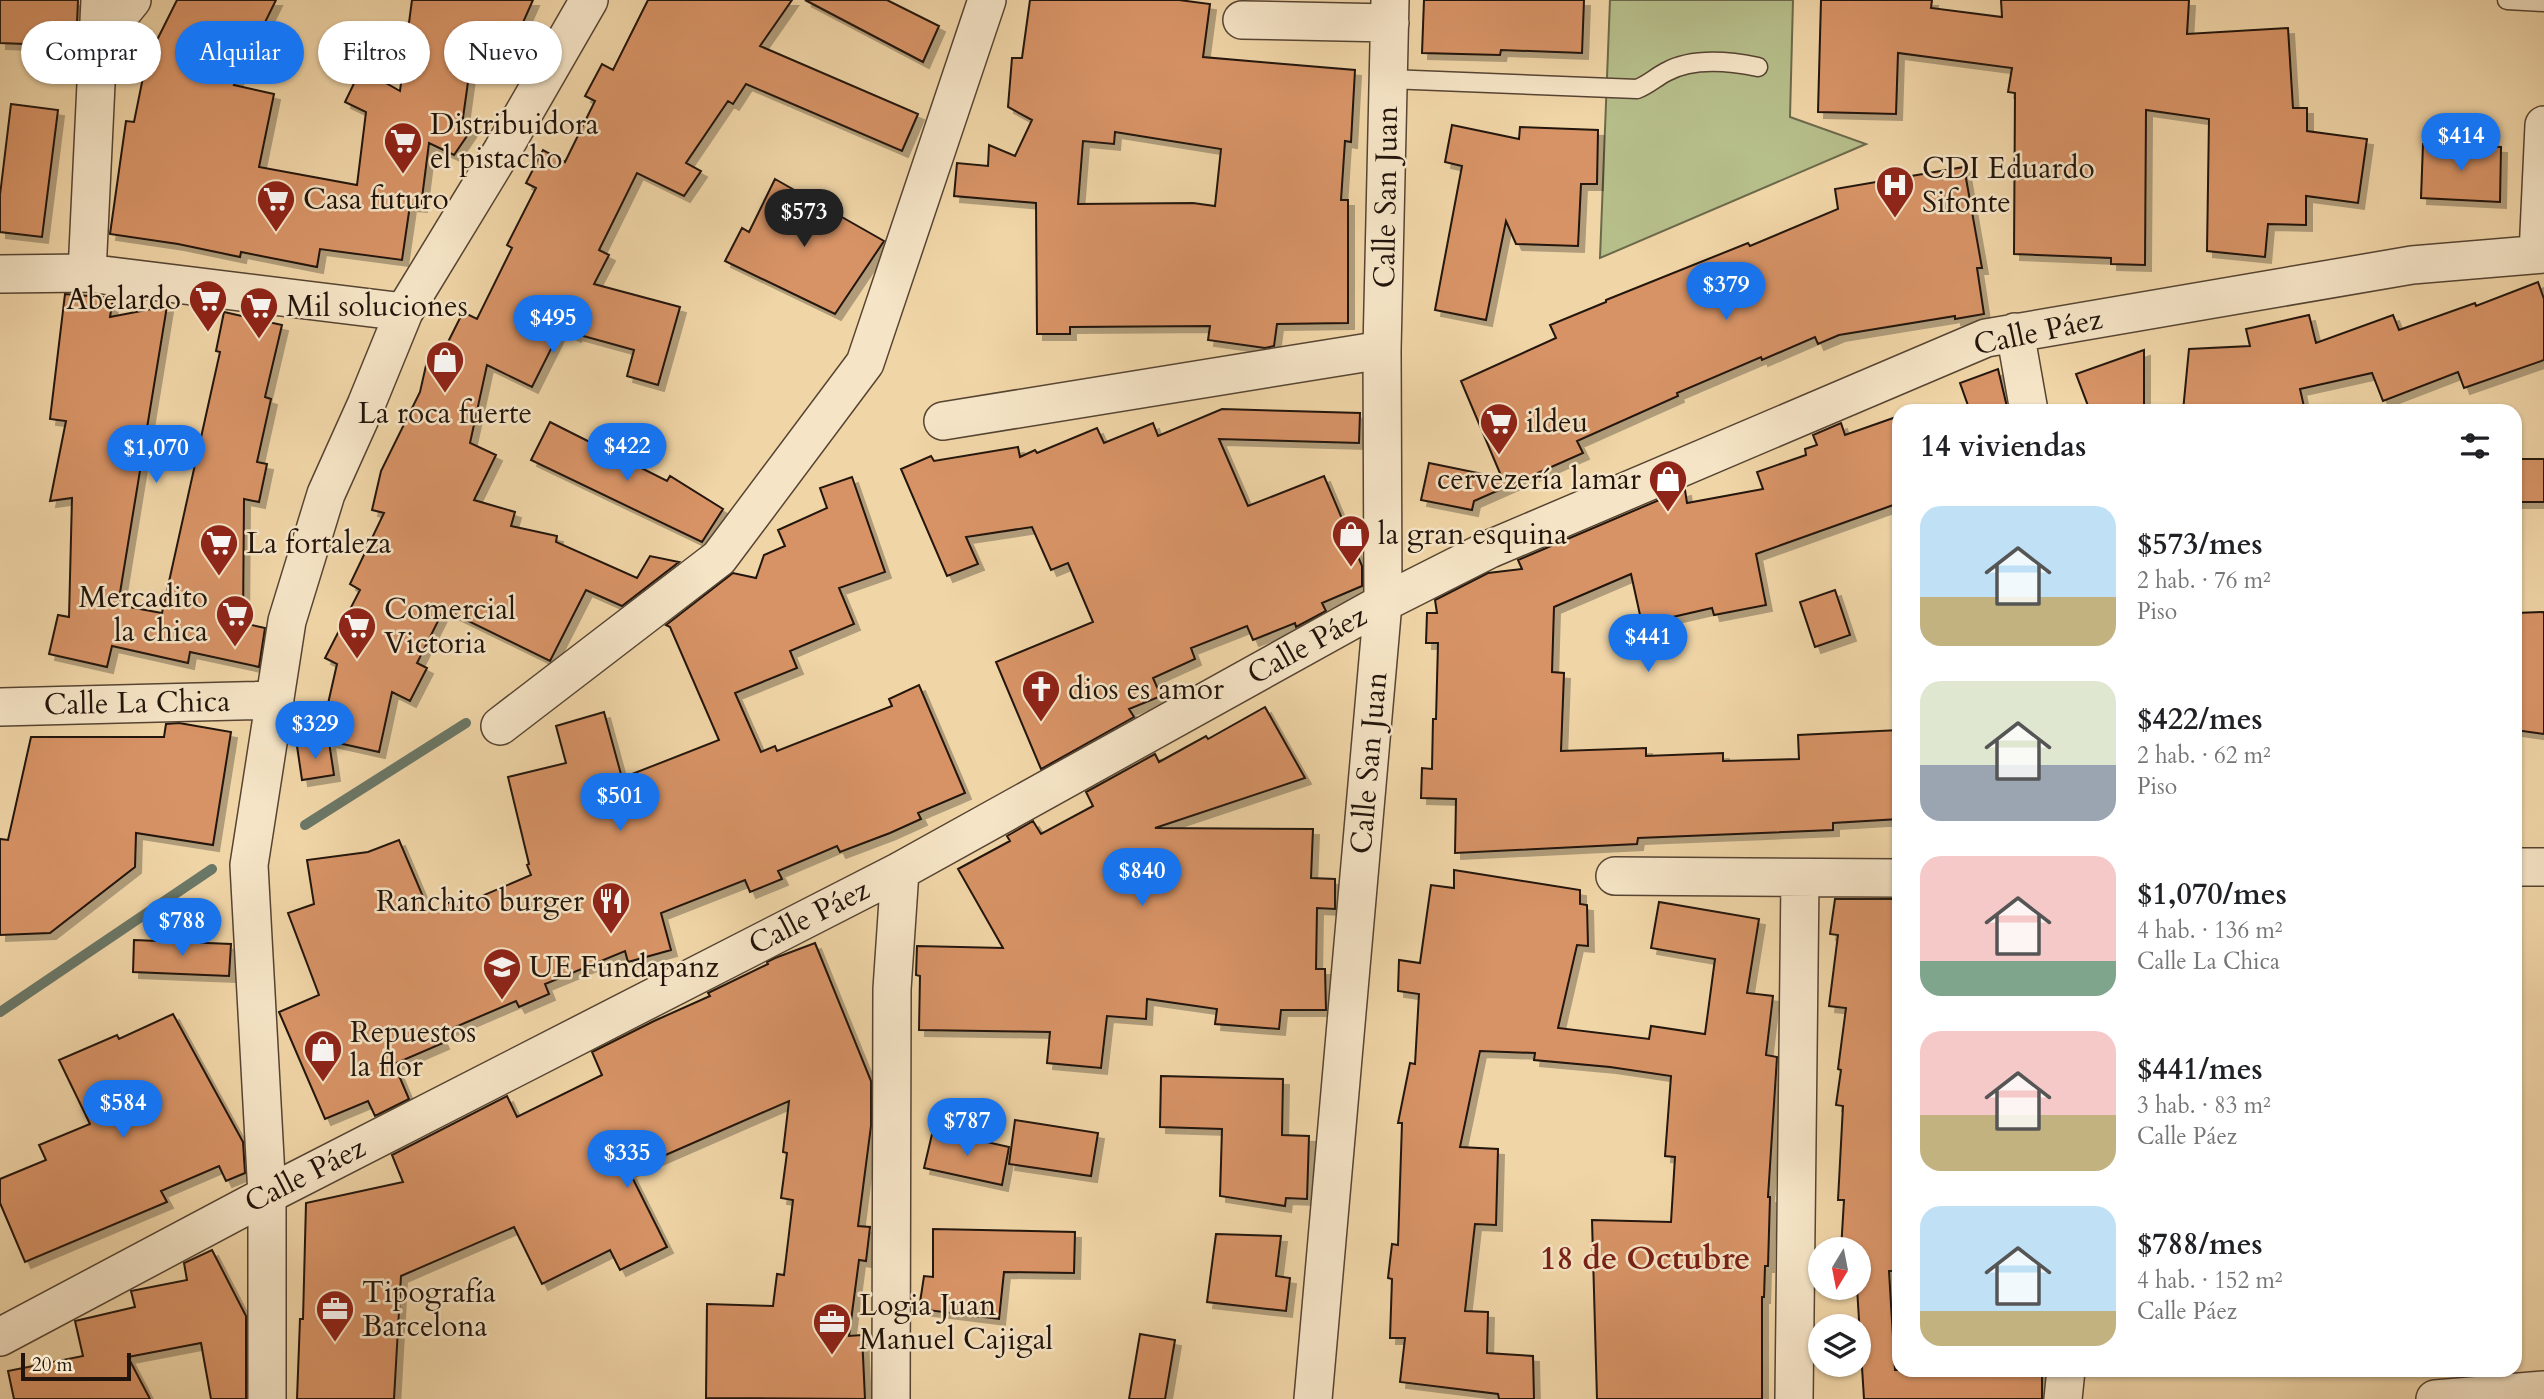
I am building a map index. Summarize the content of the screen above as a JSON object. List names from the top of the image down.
{
  "streets": {
    "street": ["Calle San Juan", "Calle Páez", "Calle La Chica"]
  },
  "crossings": [
    ["Calle San Juan", "Calle Páez"]
  ],
  "districts": ["18 de Octubre"],
  "places": {
    "supermarket": [
      "Distribuidora el pistacho",
      "Casa futuro",
      "Abelardo",
      "Mil soluciones",
      "ildeu",
      "La fortaleza",
      "Mercadito la chica",
      "Comercial Victoria"
    ],
    "hospital": ["CDI Eduardo Sifonte"],
    "shop": [
      "La roca fuerte",
      "cervezería lamar",
      "la gran esquina",
      "Repuestos la flor"
    ],
    "church": ["dios es amor"],
    "restaurant": ["Ranchito burger"],
    "school or university": ["UE Fundapanz"],
    "office": ["Tipografía Barcelona", "Logia Juan Manuel Cajigal"]
  },
  "scale_bar": "20 m",
  "north": "bottom",
  "page": {
    "chip": [
      "Comprar",
      "Alquilar",
      "Filtros",
      "Nuevo"
    ],
    "price": [
      "$414",
      "$573",
      "$379",
      "$495",
      "$422",
      "$1,070",
      "$441",
      "$329",
      "$501",
      "$840",
      "$788",
      "$584",
      "$787",
      "$335"
    ],
    "heading": "14 viviendas",
    "list": [
      {
        "name": "$573/mes",
        "note": "2 hab. · 76 m² · Piso"
      },
      {
        "name": "$422/mes",
        "note": "2 hab. · 62 m² · Piso"
      },
      {
        "name": "$1,070/mes",
        "note": "4 hab. · 136 m² · Calle La Chica"
      },
      {
        "name": "$441/mes",
        "note": "3 hab. · 83 m² · Calle Páez"
      },
      {
        "name": "$788/mes",
        "note": "4 hab. · 152 m² · Calle Páez"
      }
    ],
    "scale": "20 m"
  }
}
